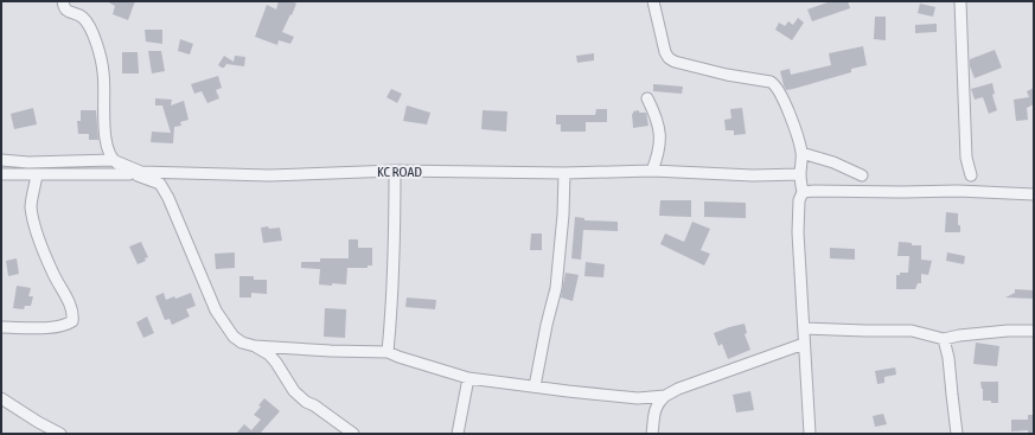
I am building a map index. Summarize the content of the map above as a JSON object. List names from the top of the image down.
{
  "streets": {
    "street": ["KC ROAD"]
  }
}
